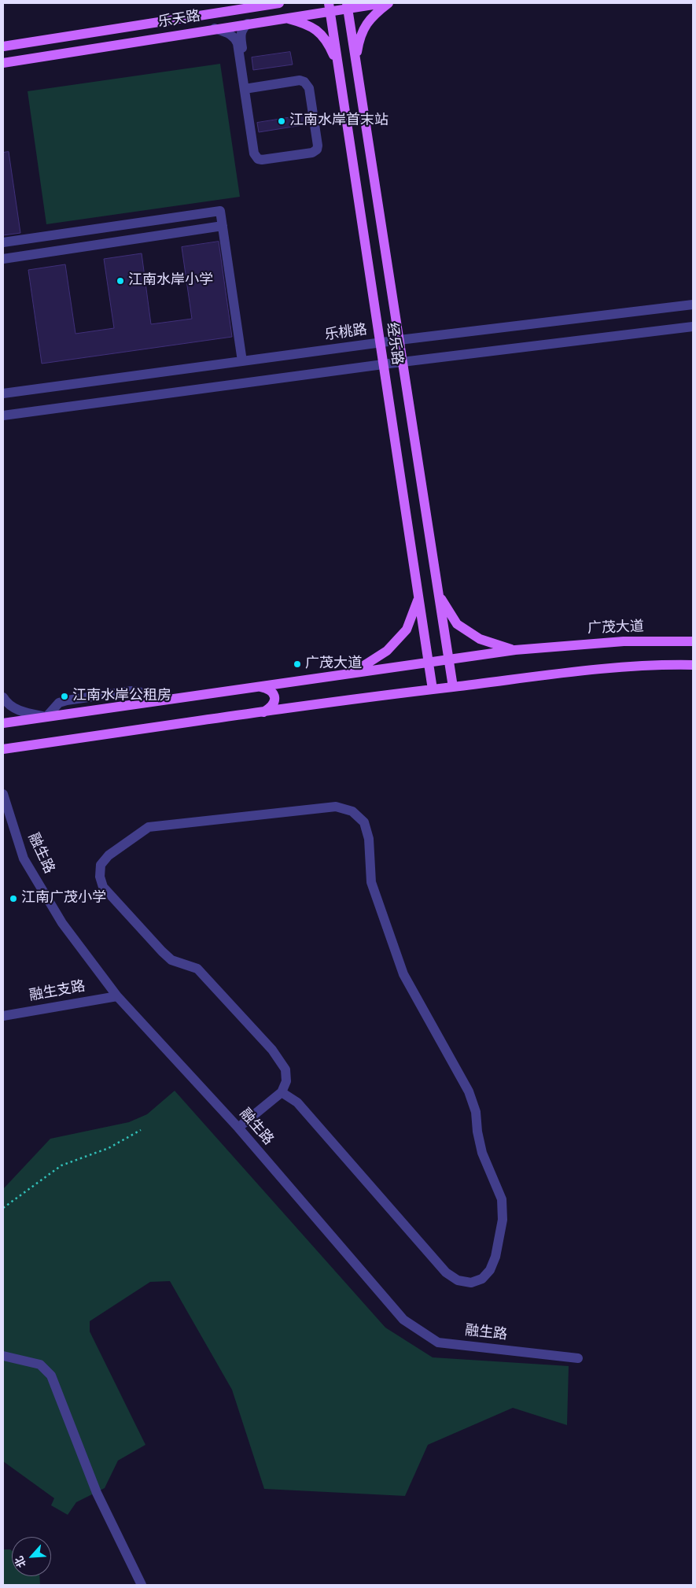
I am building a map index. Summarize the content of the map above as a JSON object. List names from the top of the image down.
{
  "streets": {
    "main road": ["乐天路", "经乐路", "广茂大道"],
    "street": ["乐桃路", "融生路", "融生支路"]
  },
  "crossings": [
    ["乐天路", "经乐路"],
    ["乐桃路", "经乐路"],
    ["经乐路", "广茂大道"],
    ["融生路", "融生支路"]
  ],
  "places": [
    "江南水岸首末站",
    "江南水岸小学",
    "广茂大道",
    "江南水岸公租房",
    "江南广茂小学"
  ],
  "north": "bottom left"
}
